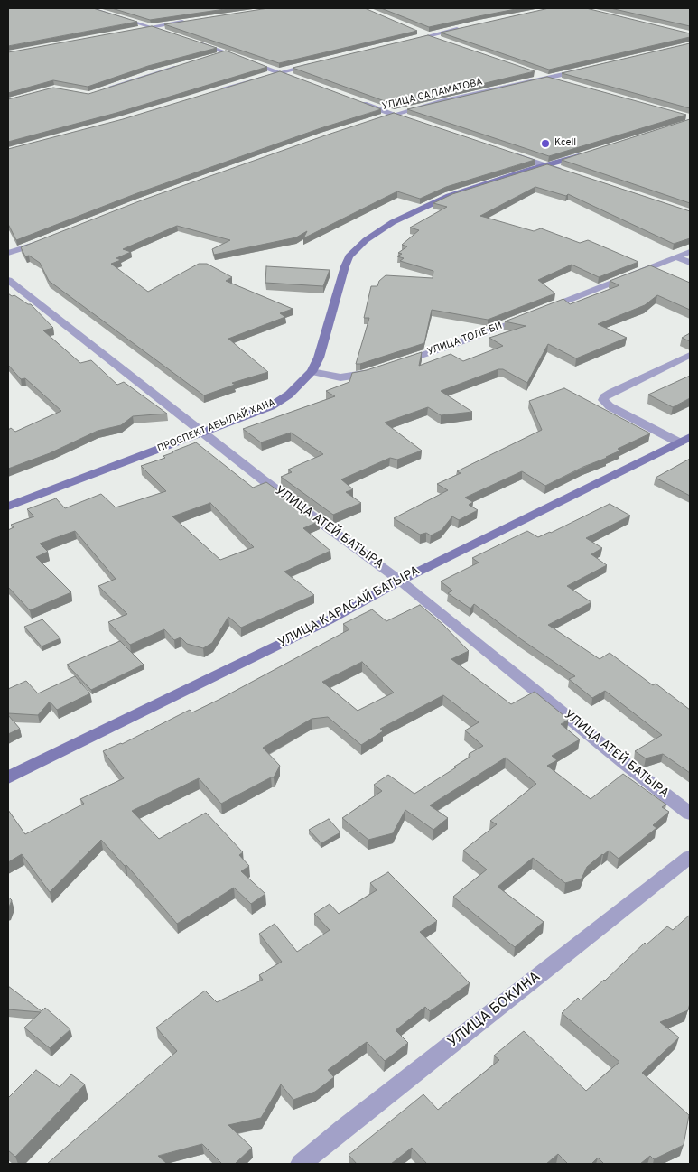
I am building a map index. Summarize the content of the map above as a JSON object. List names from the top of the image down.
{
  "streets": {
    "main road": ["ПРОСПЕКТ АБЫЛАЙ ХАНА", "УЛИЦА КАРАСАЙ БАТЫРА"],
    "street": [
      "УЛИЦА САЛАМАТОВА",
      "УЛИЦА ТОЛЕ БИ",
      "УЛИЦА АТЕЙ БАТЫРА",
      "УЛИЦА БОКИНА"
    ]
  },
  "crossings": [
    ["ПРОСПЕКТ АБЫЛАЙ ХАНА", "УЛИЦА АТЕЙ БАТЫРА"],
    ["УЛИЦА АТЕЙ БАТЫРА", "УЛИЦА КАРАСАЙ БАТЫРА"]
  ],
  "places": ["Kcell"]
}
